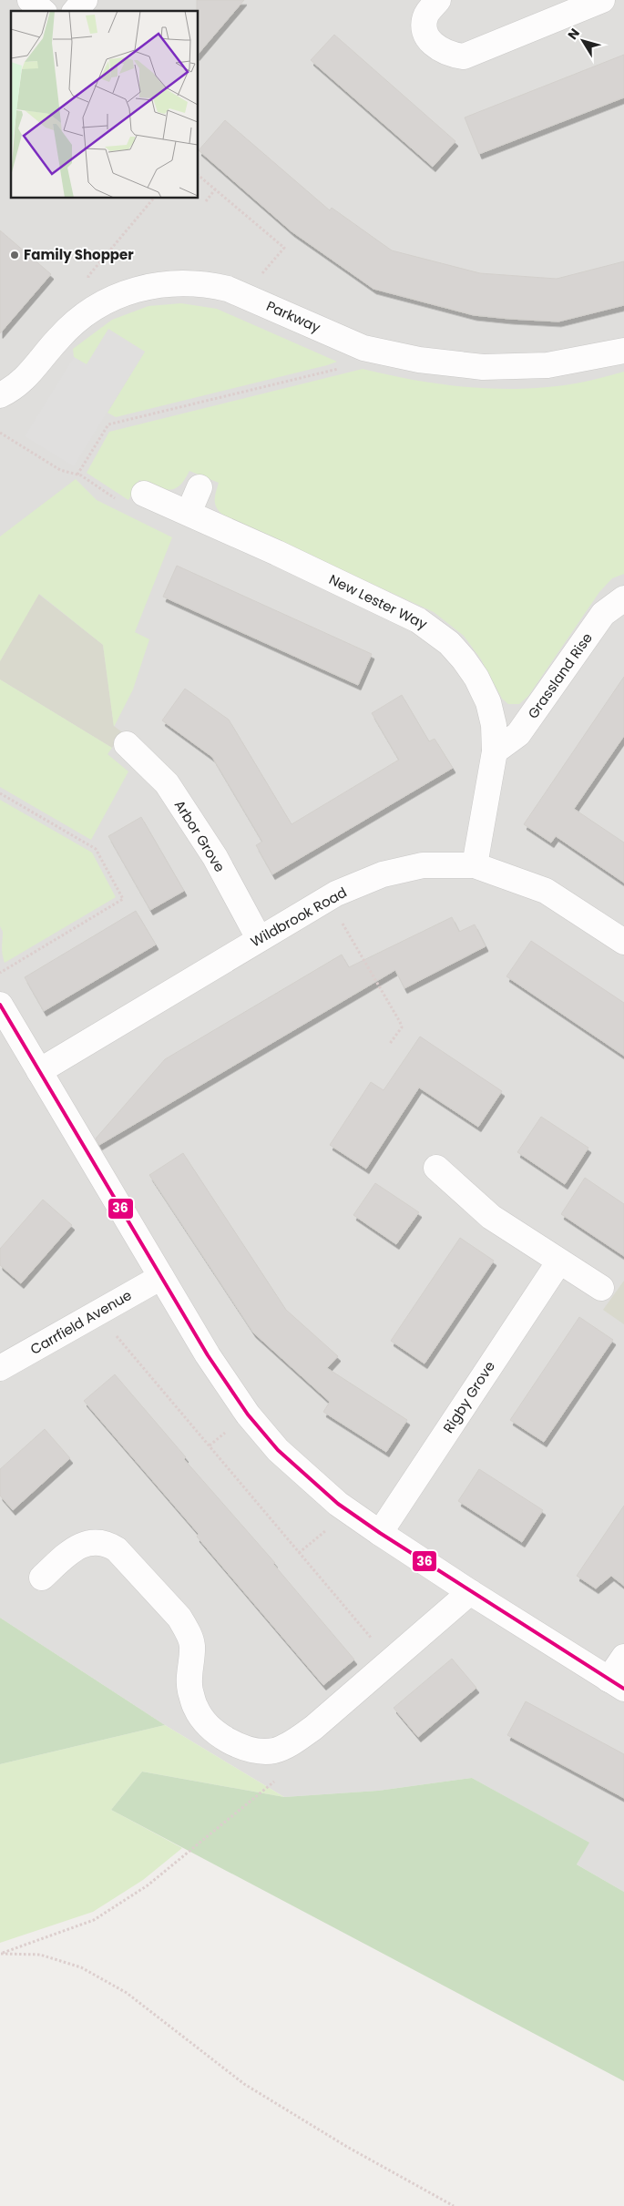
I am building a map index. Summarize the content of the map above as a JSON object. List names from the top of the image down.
{
  "streets": {
    "street": [
      "Parkway",
      "New Lester Way",
      "Grassland Rise",
      "Arbor Grove",
      "Wildbrook Road",
      "Carrfield Avenue",
      "Rigby Grove"
    ]
  },
  "crossings": [
    ["New Lester Way", "Grassland Rise"],
    ["New Lester Way", "Wildbrook Road"],
    ["Arbor Grove", "Wildbrook Road"]
  ],
  "places": ["Family Shopper"],
  "lines": ["transit line 36"],
  "north": "top left"
}
